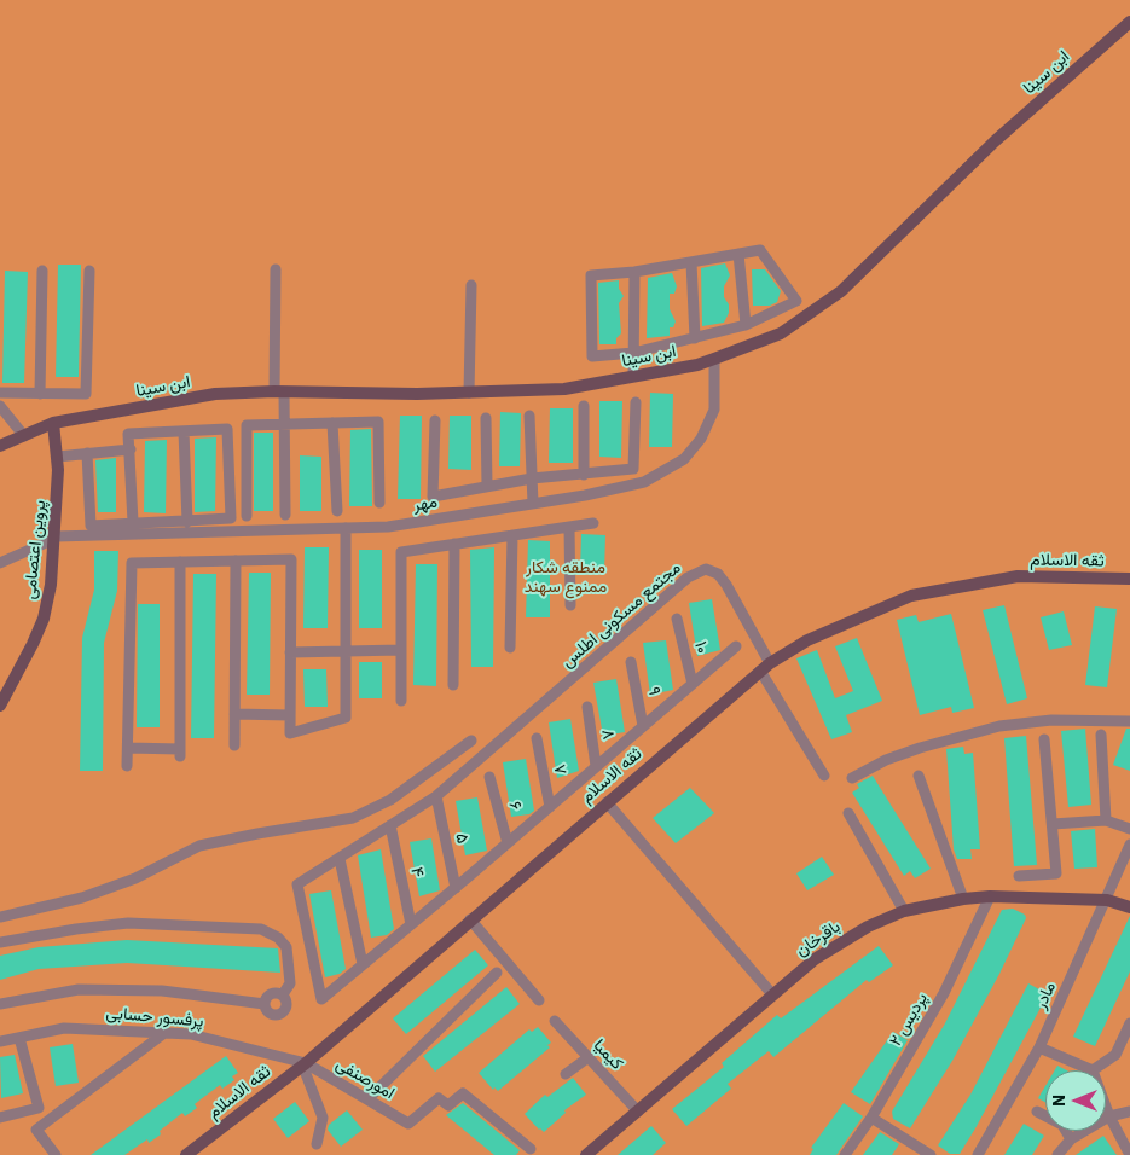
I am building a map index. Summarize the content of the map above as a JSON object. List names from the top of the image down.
{
  "streets": {
    "street": [
      "ابن سینا",
      "مهر",
      "پروین اعتصامی",
      "ثقه الاسلام",
      "مجتمع مسکونی اطلس",
      "۱۰",
      "۹",
      "۸",
      "۷",
      "۶",
      "۵",
      "۴",
      "باقرخان",
      "مادر",
      "پرفسور حسابی",
      "پردیس ۲",
      "کیمیا",
      "امورصنفی"
    ]
  },
  "crossings": [
    ["ابن سینا", "مهر"],
    ["ابن سینا", "پروین اعتصامی"],
    ["مهر", "پروین اعتصامی"],
    ["ثقه الاسلام", "مجتمع مسکونی اطلس"],
    ["ثقه الاسلام", "پرفسور حسابی"],
    ["ثقه الاسلام", "امورصنفی"],
    ["مجتمع مسکونی اطلس", "۵"],
    ["باقرخان", "مادر"],
    ["باقرخان", "پردیس ۲"],
    ["باقرخان", "کیمیا"],
    ["پرفسور حسابی", "امورصنفی"]
  ],
  "parks": ["منطقه شکار ممنوع سهند"],
  "north": "left"
}
